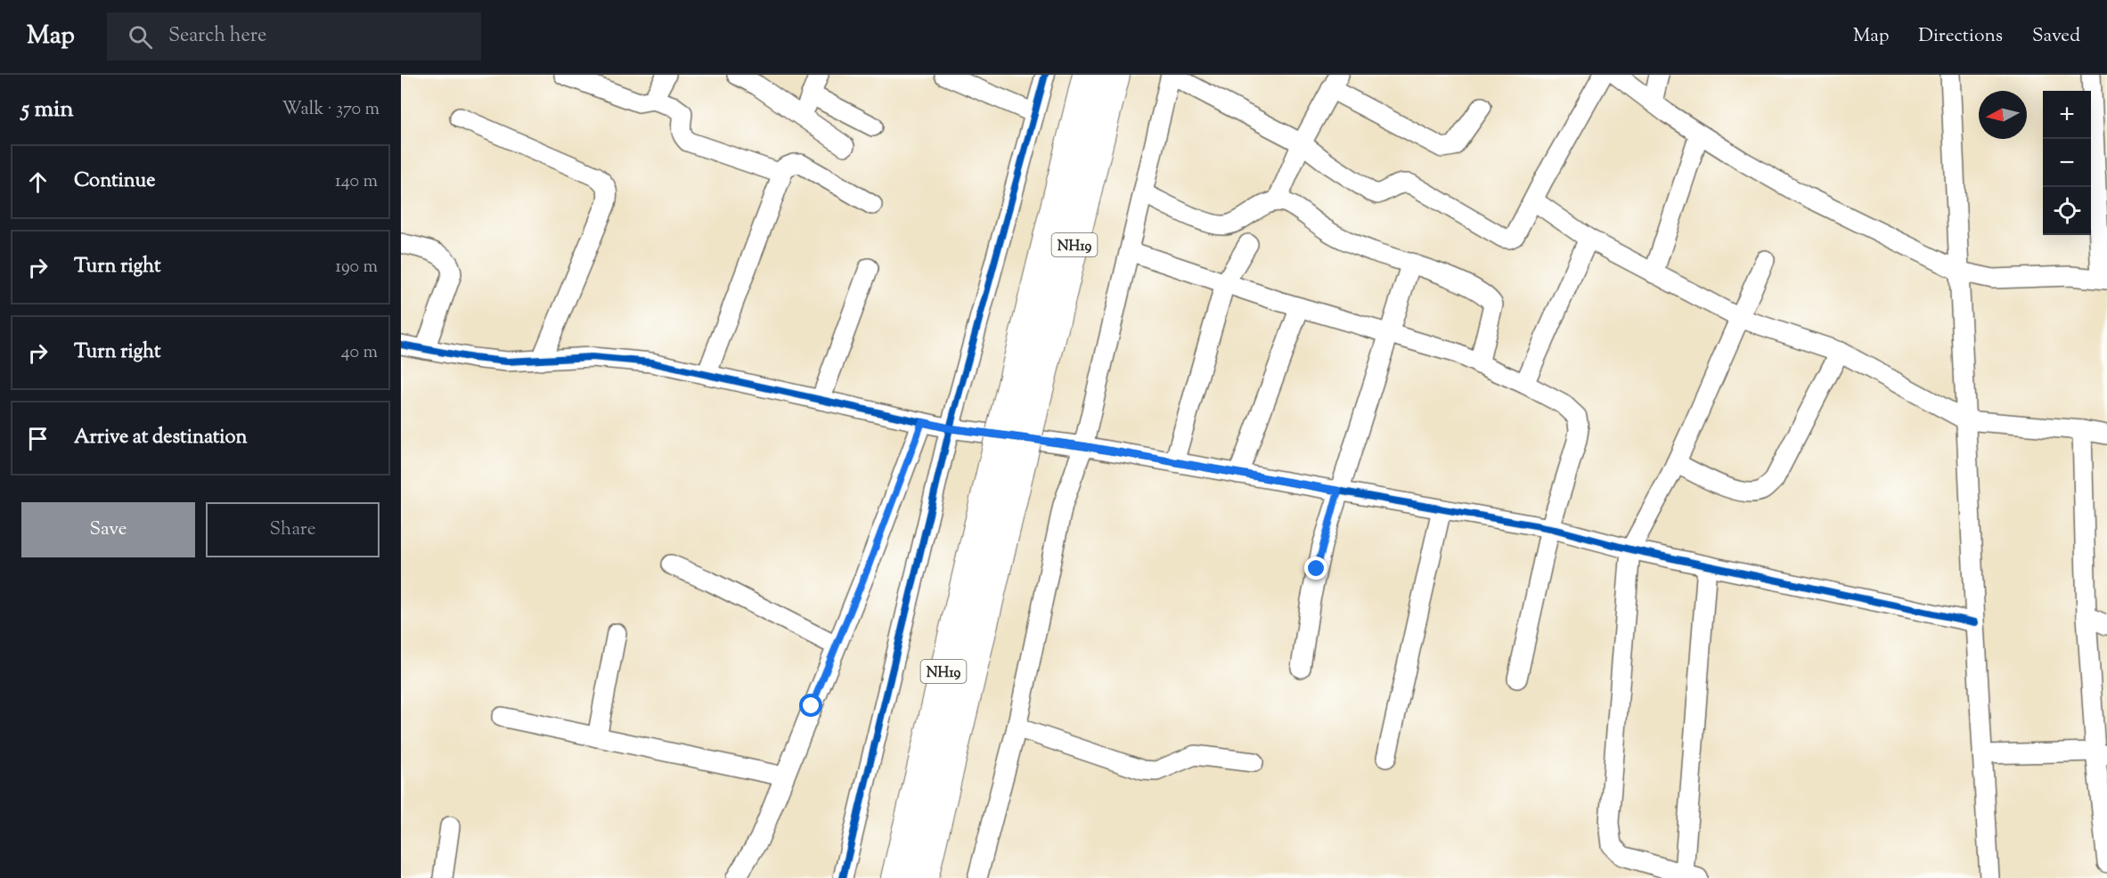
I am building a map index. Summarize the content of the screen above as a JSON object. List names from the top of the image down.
{
  "streets": {
    "highway": ["NH19"]
  },
  "north": "left",
  "page": {
    "header": "Map",
    "search": "Search here",
    "nav": ["Map", "Directions", "Saved"],
    "heading": ["5 min", "Walk · 370 m"],
    "map_buttons": ["+", "−"],
    "list": [
      ["Continue", "140 m"],
      ["Turn right", "190 m"],
      ["Turn right", "40 m"],
      "Arrive at destination"
    ],
    "buttons": ["Save", "Share"]
  }
}
